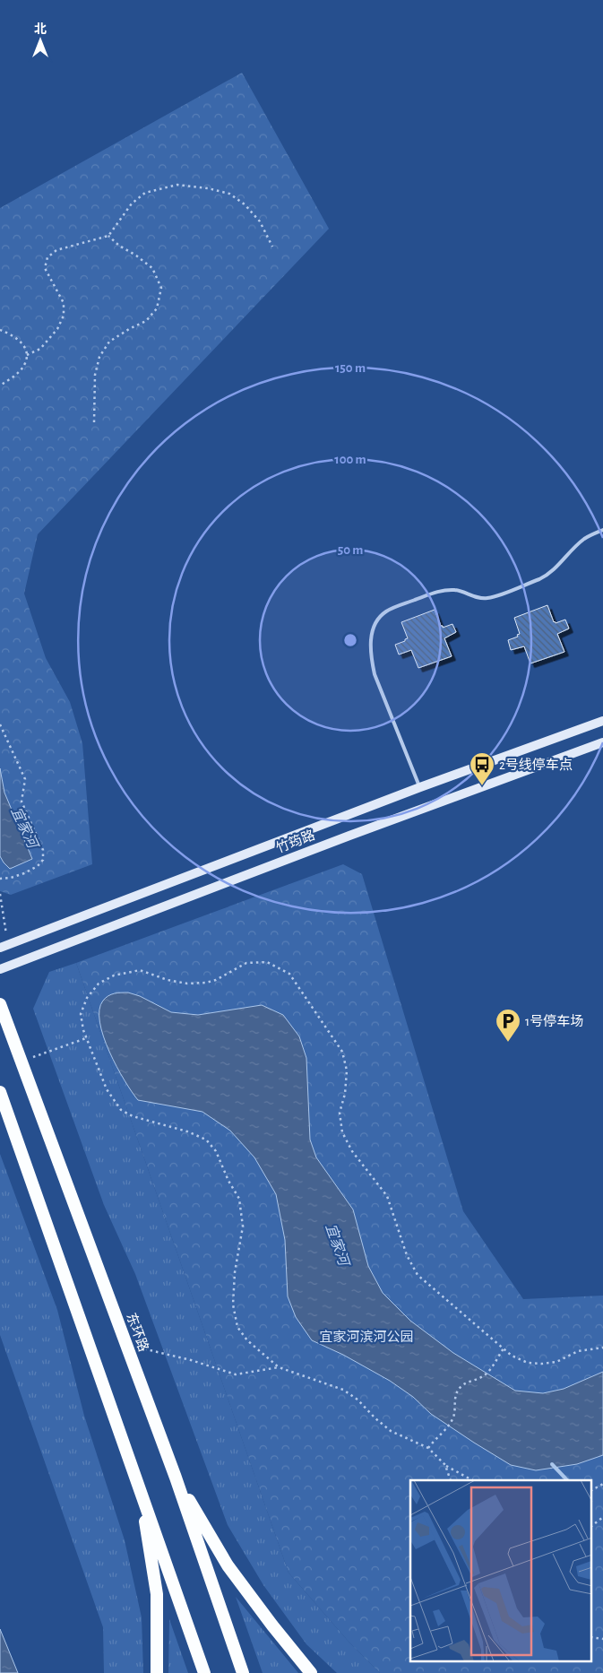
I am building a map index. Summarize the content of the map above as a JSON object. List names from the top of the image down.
{
  "streets": {
    "highway": ["东环路"],
    "main road": ["竹筠路"]
  },
  "water": ["宜家河"],
  "parks": ["宜家河滨河公园"],
  "places": {
    "bus stop": ["2号线停车点"],
    "parking": ["1号停车场"]
  },
  "north": "top",
  "rings": ["150 m", "100 m", "50 m"]
}
